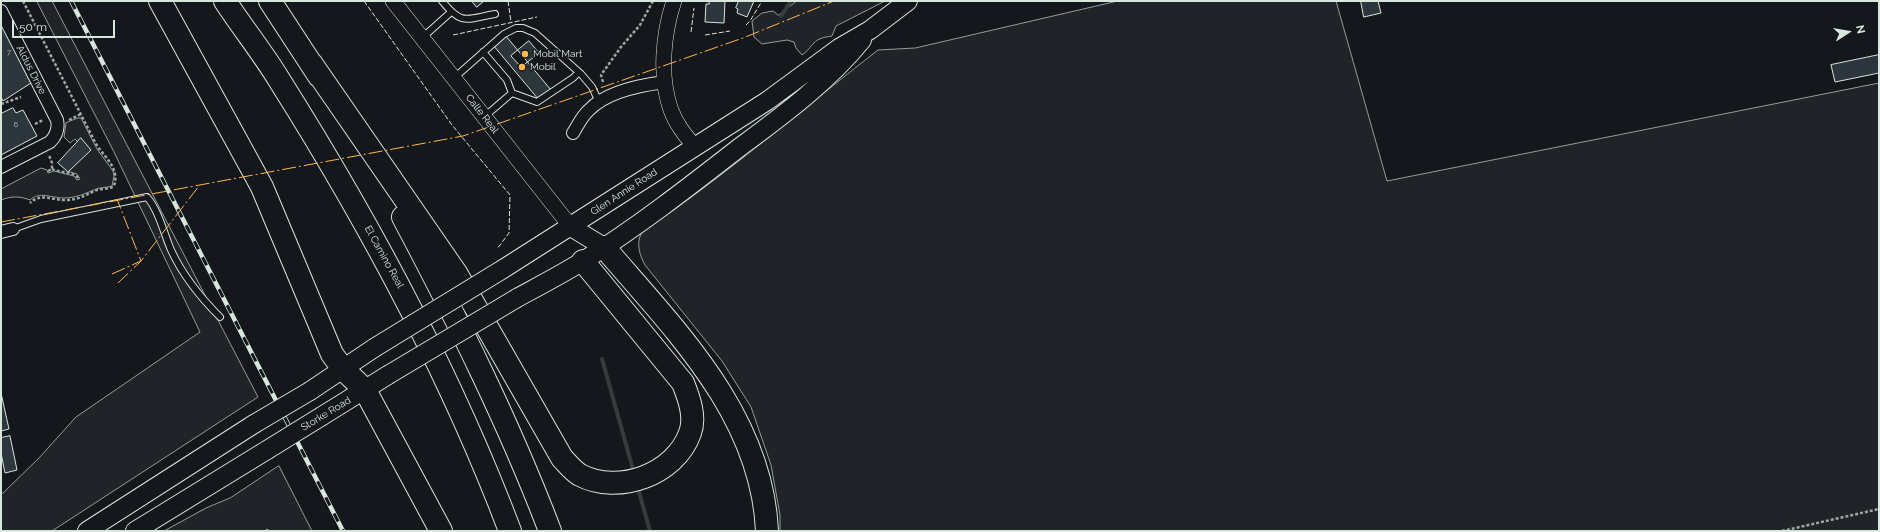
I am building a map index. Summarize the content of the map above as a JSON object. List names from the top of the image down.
{
  "streets": {
    "highway": ["El Camino Real"],
    "main road": ["Glen Annie Road", "Storke Road"],
    "street": ["Aldus Drive", "Calle Real"]
  },
  "crossings": [
    ["Calle Real", "Glen Annie Road"],
    ["Glen Annie Road", "Storke Road"]
  ],
  "places": ["Mobil Mart", "Mobil"],
  "house_numbers": ["7", "6"],
  "scale_bar": "50 m",
  "north": "right"
}
